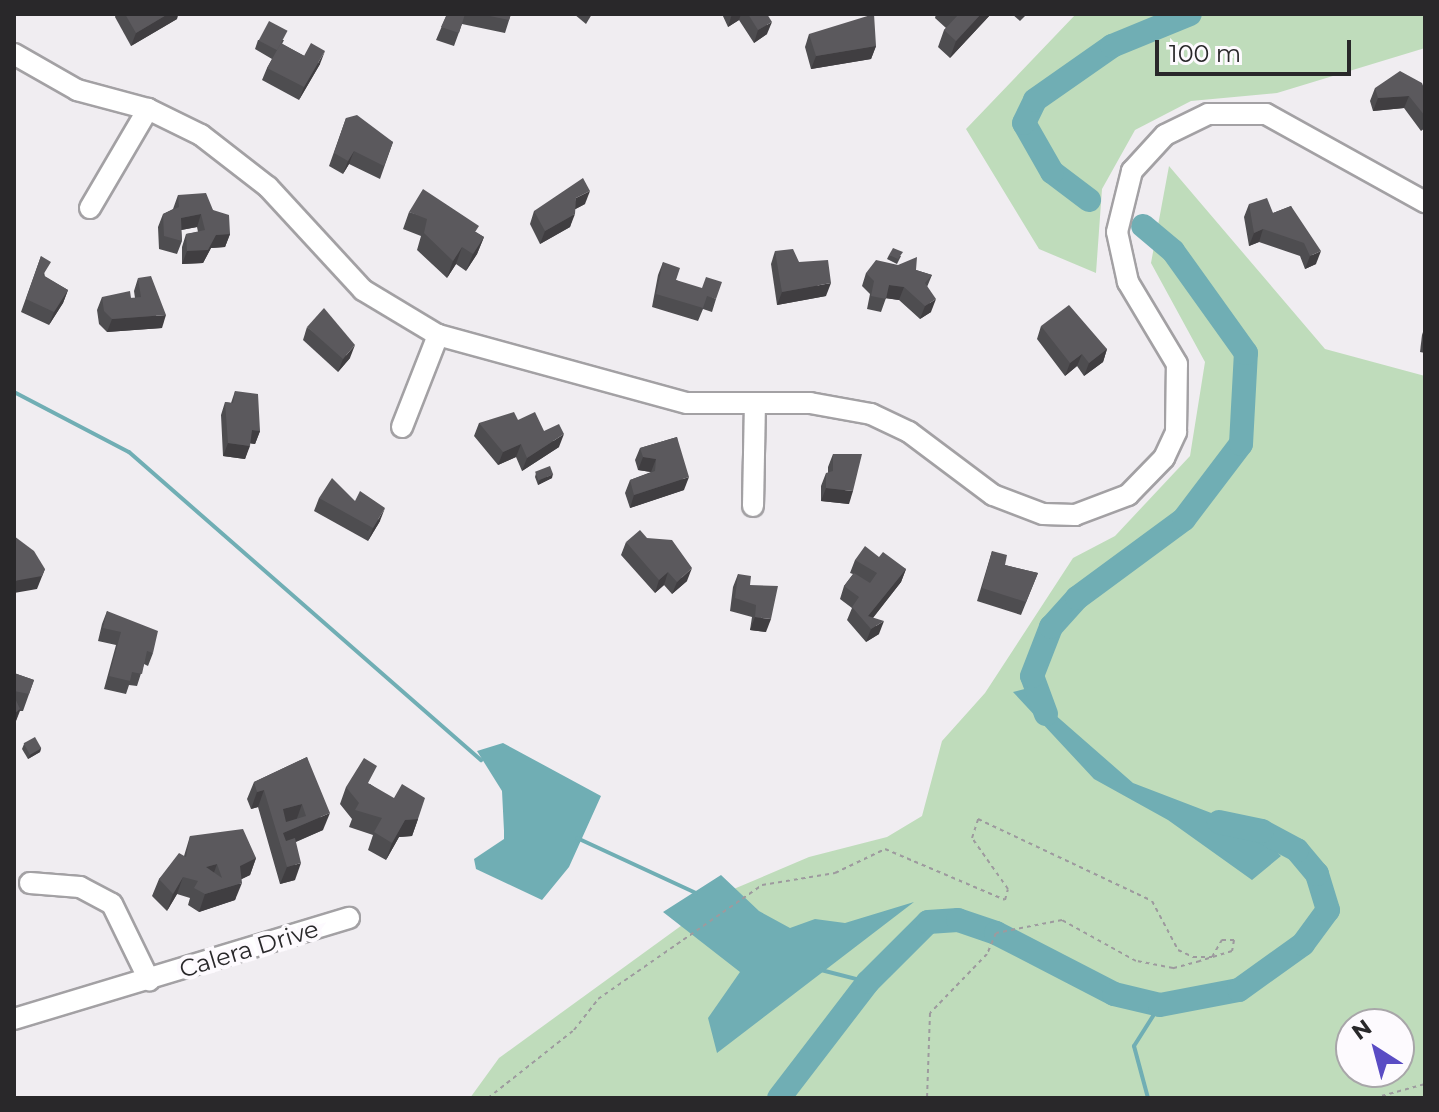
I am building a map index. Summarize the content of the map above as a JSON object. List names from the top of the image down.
{
  "streets": {
    "street": ["Calera Drive"]
  },
  "scale_bar": "100 m",
  "north": "top left"
}
